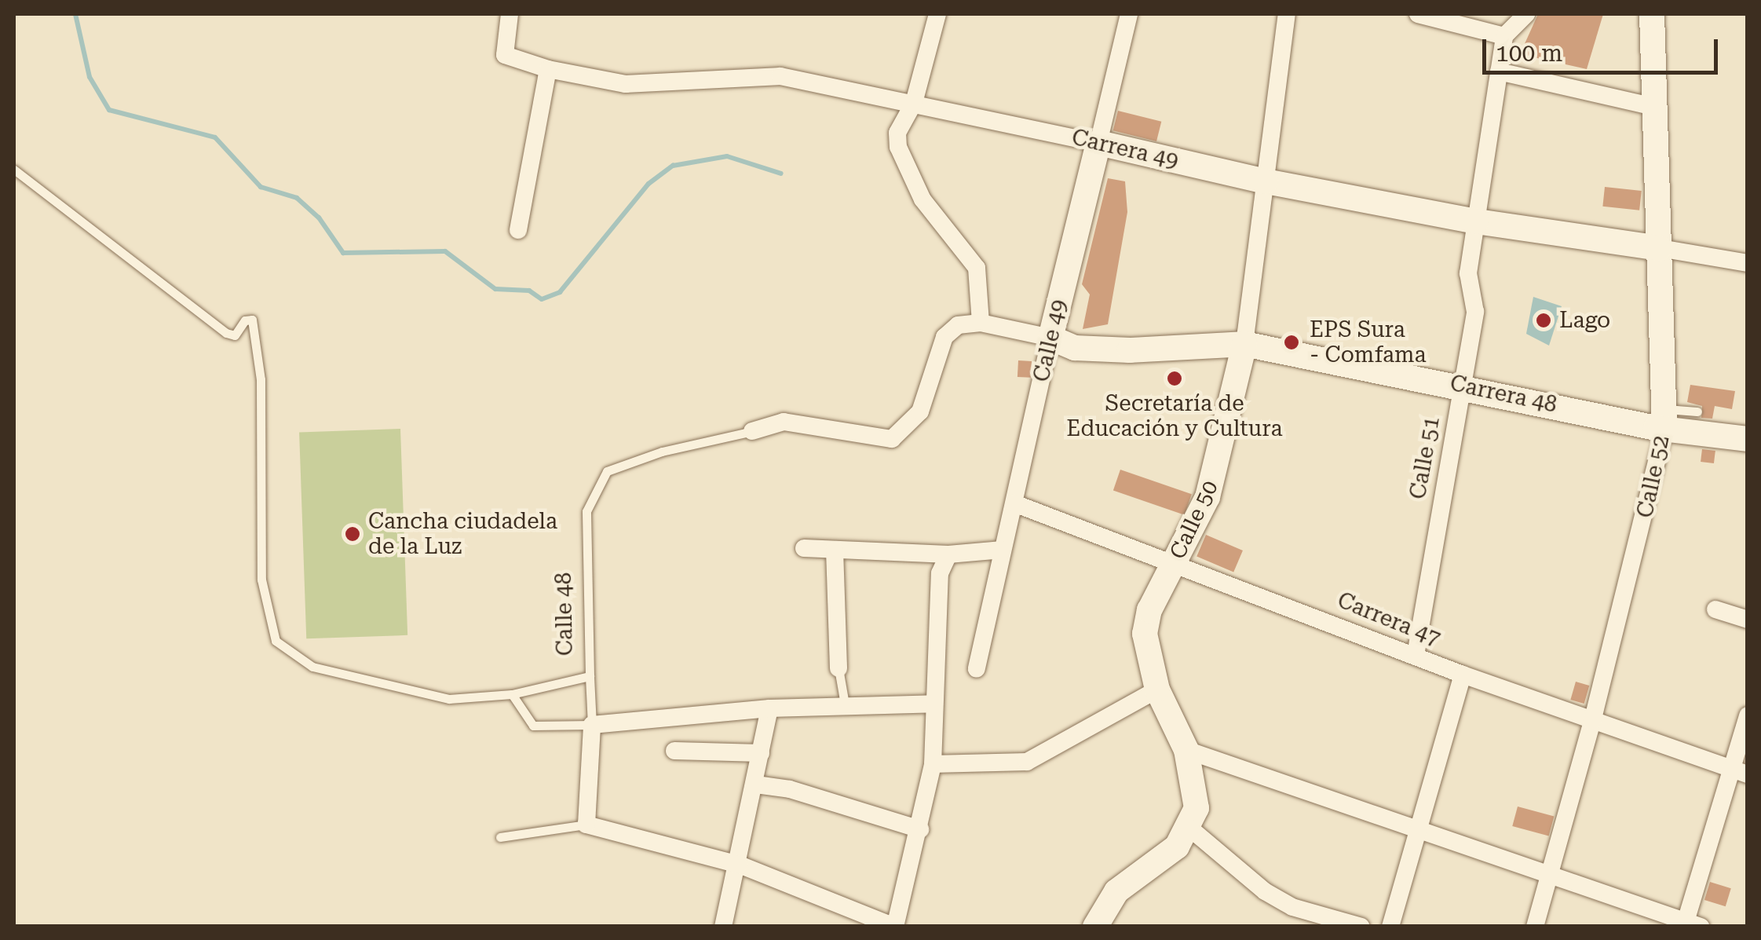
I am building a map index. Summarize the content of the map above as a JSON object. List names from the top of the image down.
{
  "streets": {
    "street": [
      "Carrera 49",
      "Calle 49",
      "Carrera 48",
      "Calle 51",
      "Calle 52",
      "Calle 50",
      "Carrera 47"
    ],
    "lane": ["Calle 48"]
  },
  "crossings": [
    ["Carrera 49", "Calle 49"],
    ["Carrera 49", "Calle 51"],
    ["Carrera 49", "Calle 52"],
    ["Carrera 49", "Calle 50"],
    ["Calle 49", "Carrera 48"],
    ["Calle 49", "Carrera 47"],
    ["Carrera 48", "Calle 51"],
    ["Carrera 48", "Calle 52"],
    ["Carrera 48", "Calle 50"],
    ["Calle 51", "Carrera 47"],
    ["Calle 52", "Carrera 47"],
    ["Calle 50", "Carrera 47"]
  ],
  "places": [
    "Lago",
    "EPS Sura - Comfama",
    "Secretaría de Educación y Cultura",
    "Cancha ciudadela de la Luz"
  ],
  "scale_bar": "100 m"
}
